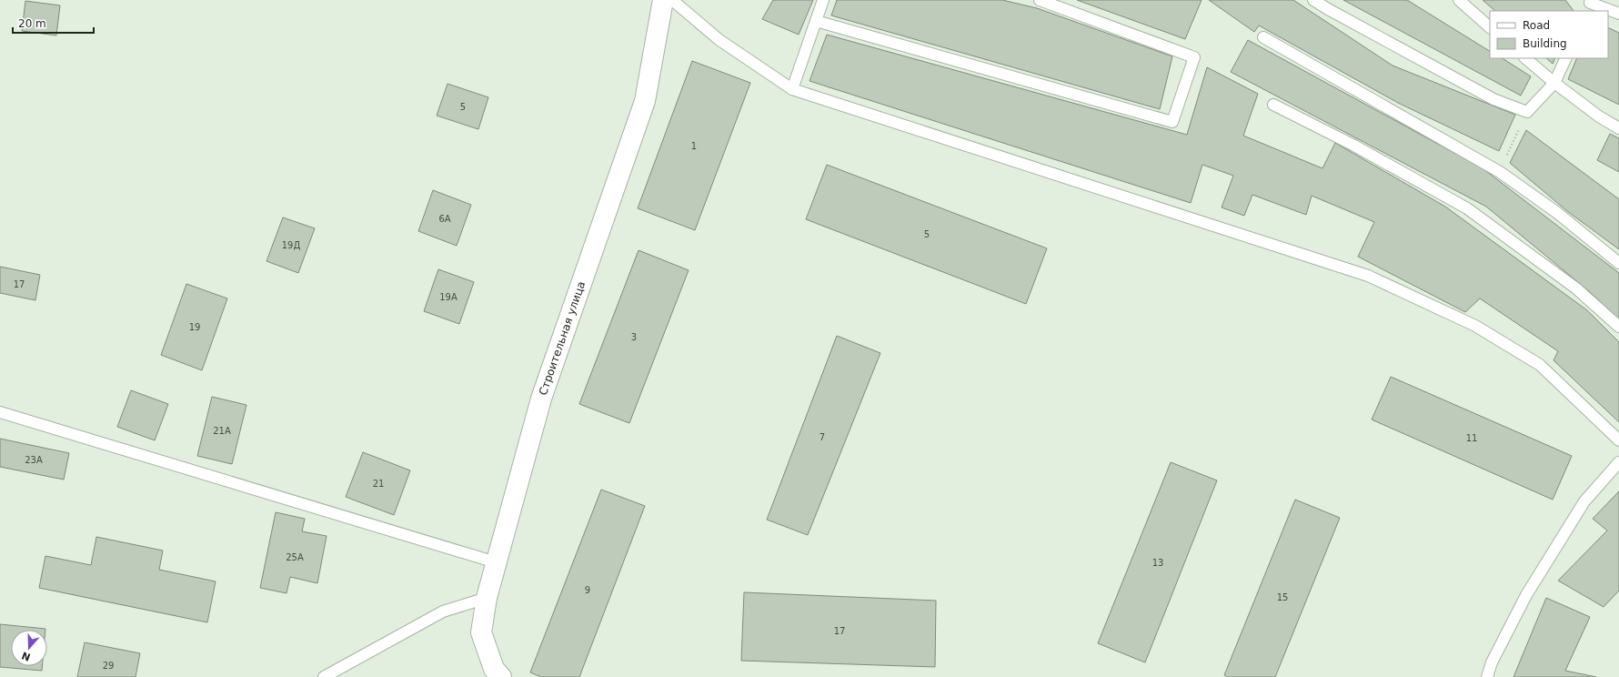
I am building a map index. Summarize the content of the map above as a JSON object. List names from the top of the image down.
{
  "streets": {
    "street": ["Строительная улица"]
  },
  "house_numbers": [
    "5",
    "1",
    "6А",
    "5",
    "19Д",
    "17",
    "19А",
    "19",
    "3",
    "21А",
    "7",
    "11",
    "23А",
    "21",
    "25А",
    "13",
    "9",
    "15",
    "17",
    "29"
  ],
  "legend": ["Road", "Building"],
  "scale_bar": "20 m",
  "north": "bottom"
}
